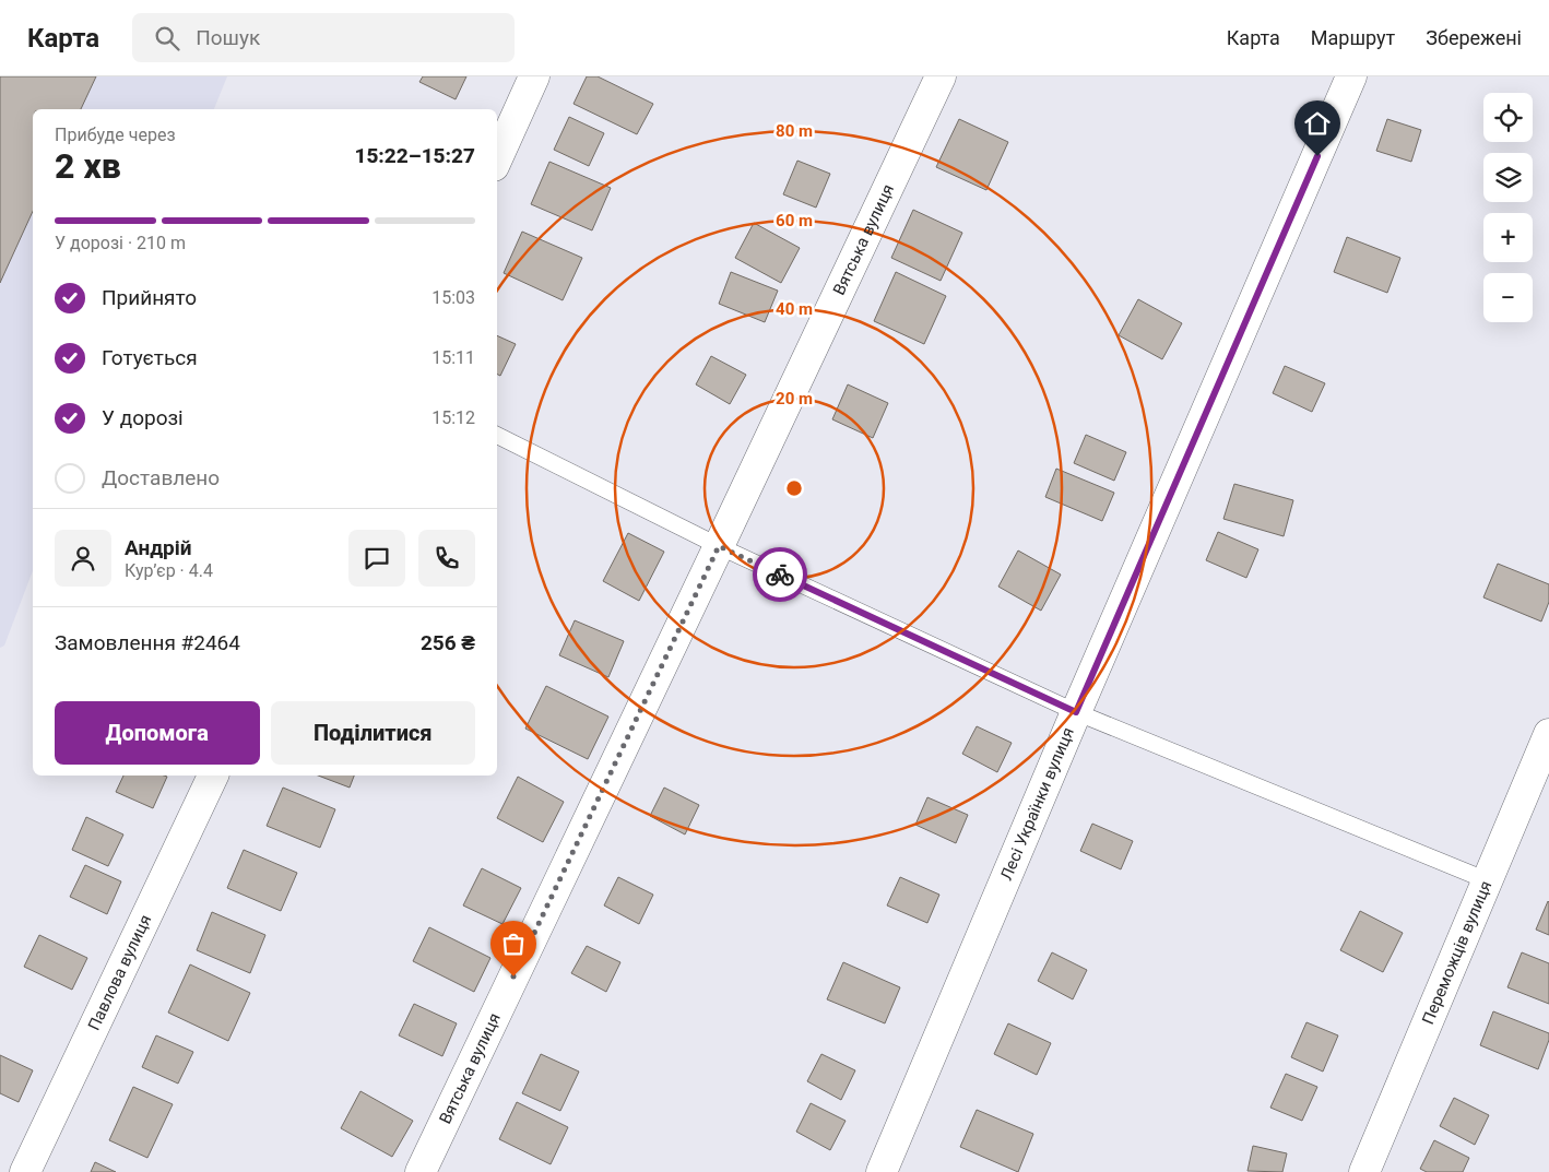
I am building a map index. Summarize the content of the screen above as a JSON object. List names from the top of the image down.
{
  "streets": {
    "street": [
      "Вятська вулиця",
      "Лесі Українки вулиця",
      "Переможців вулиця",
      "Павлова вулиця"
    ]
  },
  "page": {
    "header": "Карта",
    "search": "Пошук",
    "nav": ["Карта", "Маршрут", "Збережені"],
    "map_buttons": ["+", "−"],
    "heading": ["2 хв", "Прибуде через", "15:22–15:27"],
    "panel": [
      "Андрій",
      "Кур’єр · 4.4",
      "Замовлення #2464",
      "256 ₴"
    ],
    "bar": "У дорозі · 210 m",
    "list": [
      ["Прийнято", "15:03"],
      ["Готується", "15:11"],
      ["У дорозі", "15:12"],
      "Доставлено"
    ],
    "buttons": ["Допомога", "Поділитися"]
  },
  "rings": [
    "80 m",
    "60 m",
    "40 m",
    "20 m"
  ]
}
